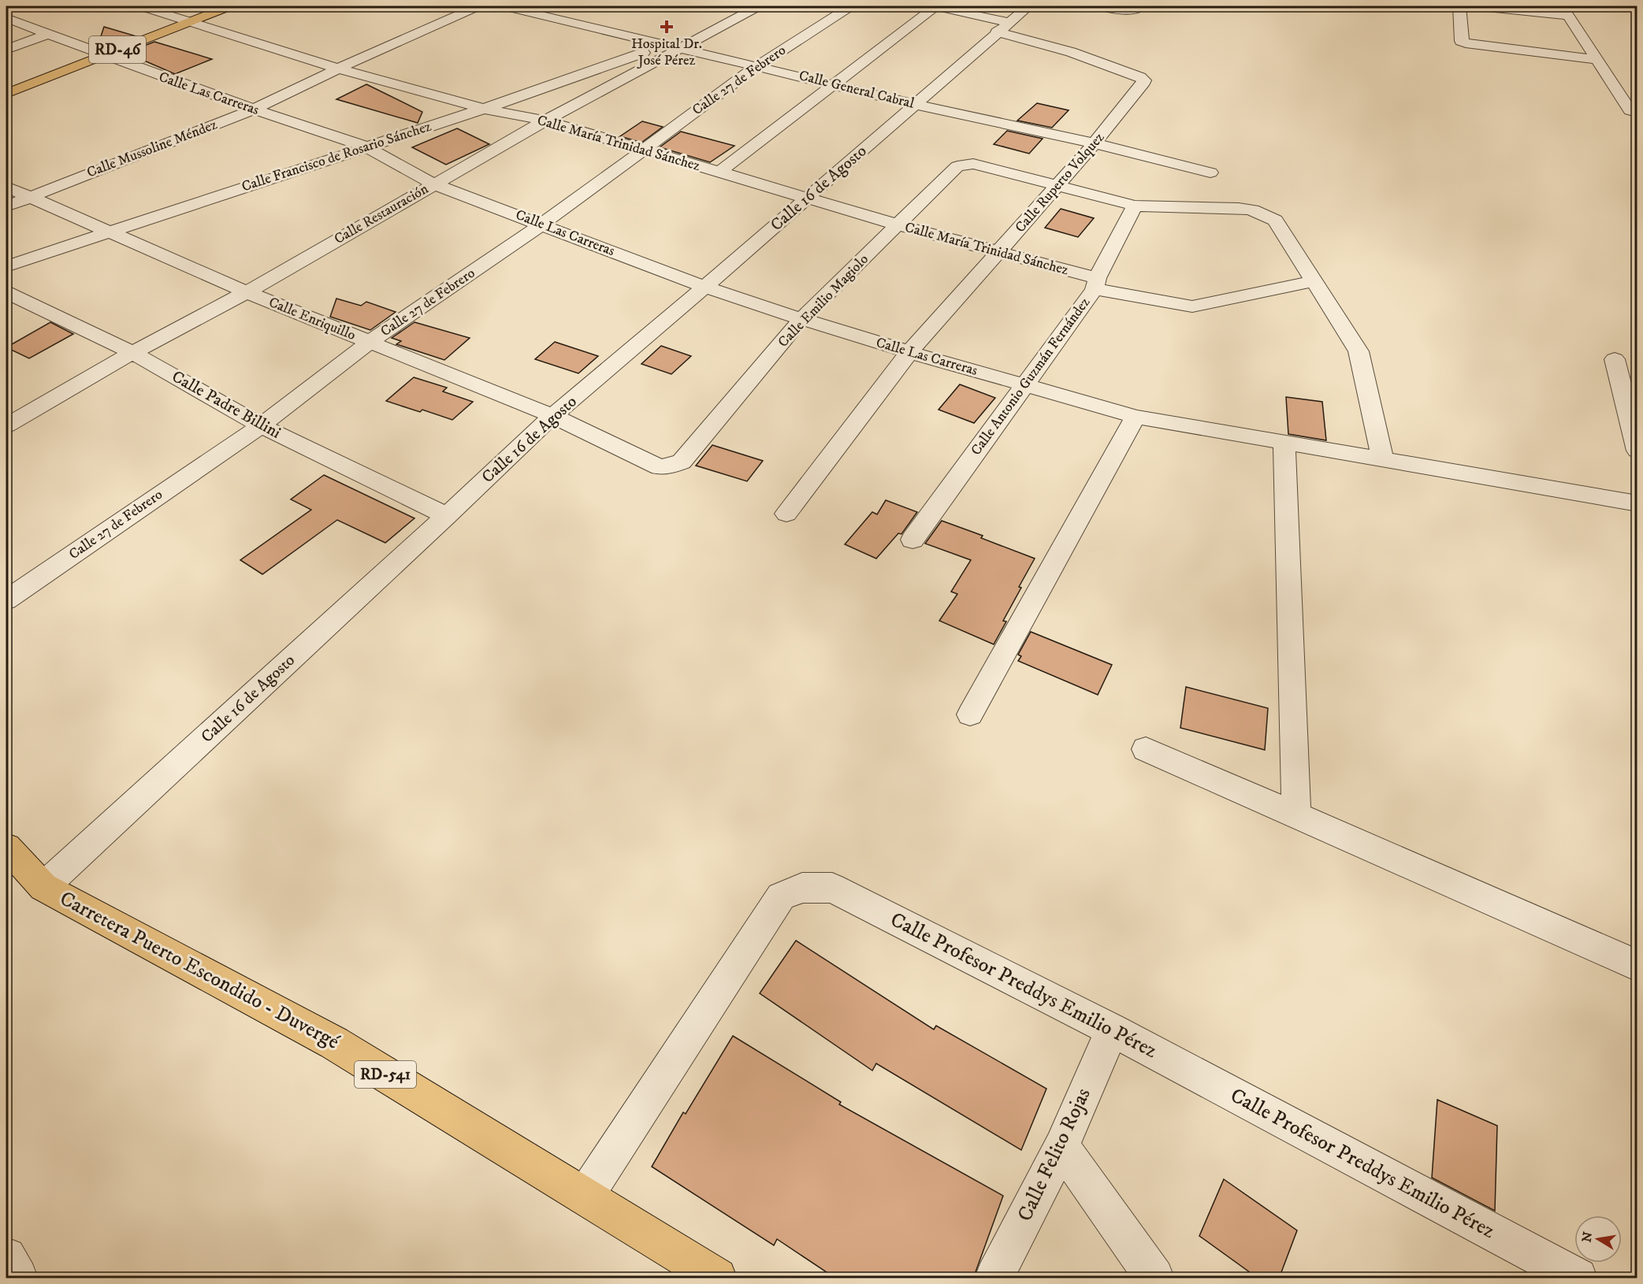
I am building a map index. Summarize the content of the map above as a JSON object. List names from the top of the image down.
{
  "streets": {
    "main road": ["RD-46", "Carretera Puerto Escondido - Duvergé", "RD-541"],
    "street": [
      "Calle 27 de Febrero",
      "Calle General Cabral",
      "Calle Las Carreras",
      "Calle María Trinidad Sánchez",
      "Calle Mussoline Méndez",
      "Calle Francisco de Rosario Sánchez",
      "Calle Ruperto Volquez",
      "Calle 16 de Agosto",
      "Calle Restauración",
      "Calle Emilio Magiolo",
      "Calle Enriquillo",
      "Calle Antonio Guzmán Fernández",
      "Calle Padre Billini",
      "Calle Profesor Preddys Emilio Pérez",
      "Calle Felito Rojas"
    ]
  },
  "crossings": [
    ["RD-46", "Calle Las Carreras"],
    ["RD-46", "Calle María Trinidad Sánchez"],
    ["Calle 27 de Febrero", "Calle General Cabral"],
    ["Calle 27 de Febrero", "Calle Las Carreras"],
    ["Calle 27 de Febrero", "Calle María Trinidad Sánchez"],
    ["Calle 27 de Febrero", "Calle Enriquillo"],
    ["Calle 27 de Febrero", "Calle Padre Billini"],
    ["Calle General Cabral", "Calle Francisco de Rosario Sánchez"],
    ["Calle General Cabral", "Calle Ruperto Volquez"],
    ["Calle General Cabral", "Calle 16 de Agosto"],
    ["Calle General Cabral", "Calle Restauración"],
    ["Calle Las Carreras", "Calle Mussoline Méndez"],
    ["Calle Las Carreras", "Calle Francisco de Rosario Sánchez"],
    ["Calle Las Carreras", "Calle Ruperto Volquez"],
    ["Calle Las Carreras", "Calle 16 de Agosto"],
    ["Calle Las Carreras", "Calle Restauración"],
    ["Calle Las Carreras", "Calle Emilio Magiolo"],
    ["Calle Las Carreras", "Calle Antonio Guzmán Fernández"],
    ["Calle María Trinidad Sánchez", "Calle Mussoline Méndez"],
    ["Calle María Trinidad Sánchez", "Calle Francisco de Rosario Sánchez"],
    ["Calle María Trinidad Sánchez", "Calle Ruperto Volquez"],
    ["Calle María Trinidad Sánchez", "Calle 16 de Agosto"],
    ["Calle María Trinidad Sánchez", "Calle Restauración"],
    ["Calle María Trinidad Sánchez", "Calle Emilio Magiolo"],
    ["Calle María Trinidad Sánchez", "Calle Antonio Guzmán Fernández"],
    ["Calle Mussoline Méndez", "Calle Enriquillo"],
    ["Calle Francisco de Rosario Sánchez", "Calle Restauración"],
    ["Calle Francisco de Rosario Sánchez", "Calle Enriquillo"],
    ["Calle Ruperto Volquez", "Calle 16 de Agosto"],
    ["Calle Ruperto Volquez", "Calle Emilio Magiolo"],
    ["Calle 16 de Agosto", "Calle Enriquillo"],
    ["Calle 16 de Agosto", "Calle Padre Billini"],
    ["Calle 16 de Agosto", "Carretera Puerto Escondido - Duvergé"],
    ["Calle 16 de Agosto", "RD-541"],
    ["Calle Restauración", "Calle Enriquillo"],
    ["Calle Restauración", "Calle Padre Billini"],
    ["Calle Emilio Magiolo", "Calle Enriquillo"],
    ["Carretera Puerto Escondido - Duvergé", "Calle Profesor Preddys Emilio Pérez"],
    ["Carretera Puerto Escondido - Duvergé", "RD-541"],
    ["Calle Profesor Preddys Emilio Pérez", "Calle Felito Rojas"]
  ],
  "places": {
    "health": ["Hospital Dr. José Pérez"]
  },
  "north": "left"
}
